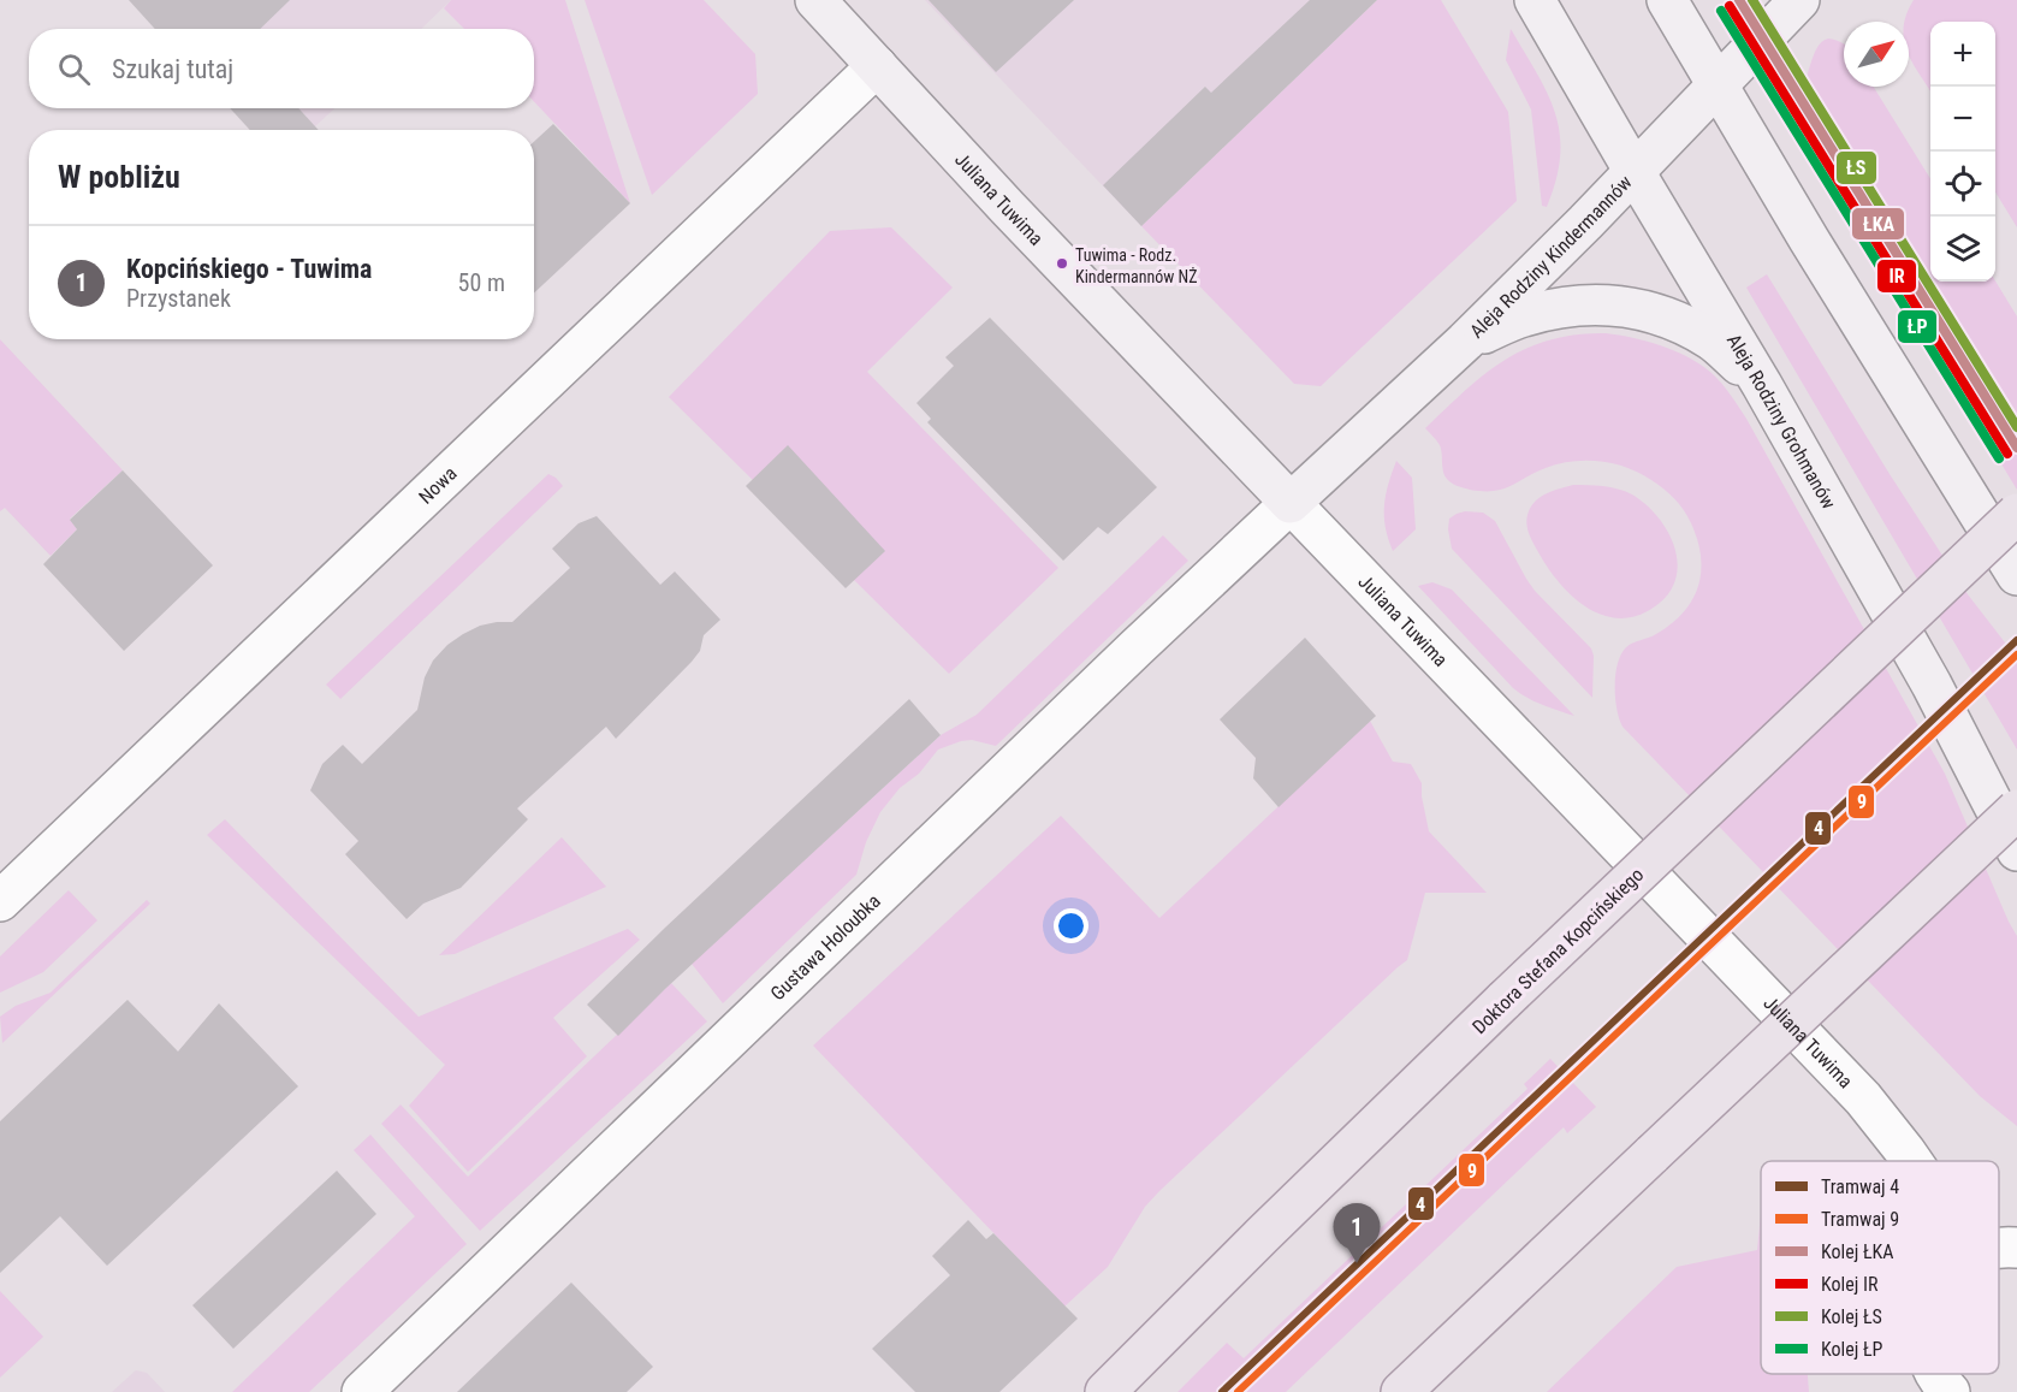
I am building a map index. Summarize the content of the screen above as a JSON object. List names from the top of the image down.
{
  "streets": {
    "main road": [
      "Juliana Tuwima",
      "Aleja Rodziny Kindermannów",
      "Aleja Rodziny Grohmanów",
      "Doktora Stefana Kopcińskiego"
    ],
    "street": ["Nowa", "Gustawa Holoubka"]
  },
  "crossings": [
    ["Juliana Tuwima", "Aleja Rodziny Kindermannów"],
    ["Juliana Tuwima", "Nowa"],
    ["Juliana Tuwima", "Gustawa Holoubka"],
    ["Aleja Rodziny Kindermannów", "Aleja Rodziny Grohmanów"],
    ["Aleja Rodziny Kindermannów", "Gustawa Holoubka"]
  ],
  "places": ["Tuwima - Rodz. Kindermannów NŻ"],
  "lines": [
    "rail line ŁKA",
    "rail line ŁS",
    "rail line IR",
    "rail line ŁP",
    "tram line 4",
    "tram line 9"
  ],
  "legend": [
    "Tramwaj 4",
    "Tramwaj 9",
    "Kolej ŁKA",
    "Kolej IR",
    "Kolej ŁS",
    "Kolej ŁP"
  ],
  "north": "top right",
  "page": {
    "map_buttons": ["+", "−"],
    "search": "Szukaj tutaj",
    "heading": "W pobliżu",
    "list": [
      {
        "mark": "1",
        "name": "Kopcińskiego - Tuwima",
        "note": "Przystanek",
        "value": "50 m"
      }
    ],
    "pins": "1"
  }
}
